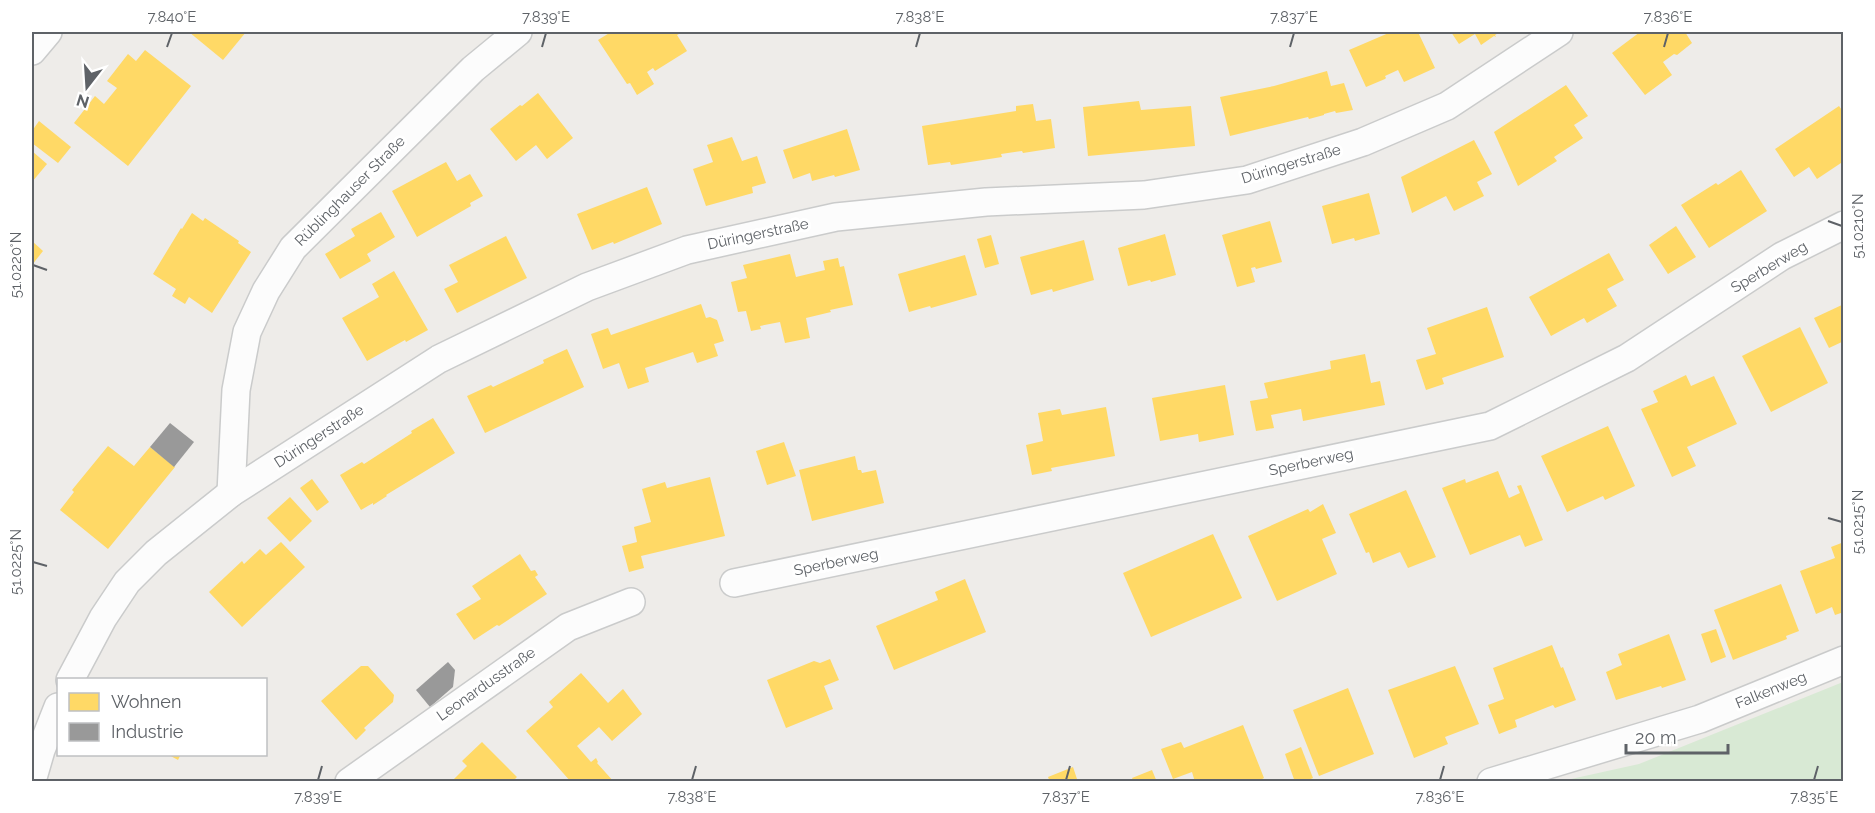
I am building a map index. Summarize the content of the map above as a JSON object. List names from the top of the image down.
{
  "streets": {
    "street": [
      "Düringerstraße",
      "Rüblinghauser Straße",
      "Sperberweg",
      "Leonardusstraße",
      "Falkenweg"
    ]
  },
  "crossings": [
    ["Düringerstraße", "Rüblinghauser Straße"]
  ],
  "legend": ["Wohnen", "Industrie"],
  "scale_bar": "20 m",
  "north": "bottom",
  "coordinates": [
    "7.840°E",
    "7.839°E",
    "7.838°E",
    "7.837°E",
    "7.836°E",
    "51.0210°N",
    "51.0220°N",
    "51.0215°N",
    "51.0225°N",
    "7.835°E"
  ]
}
